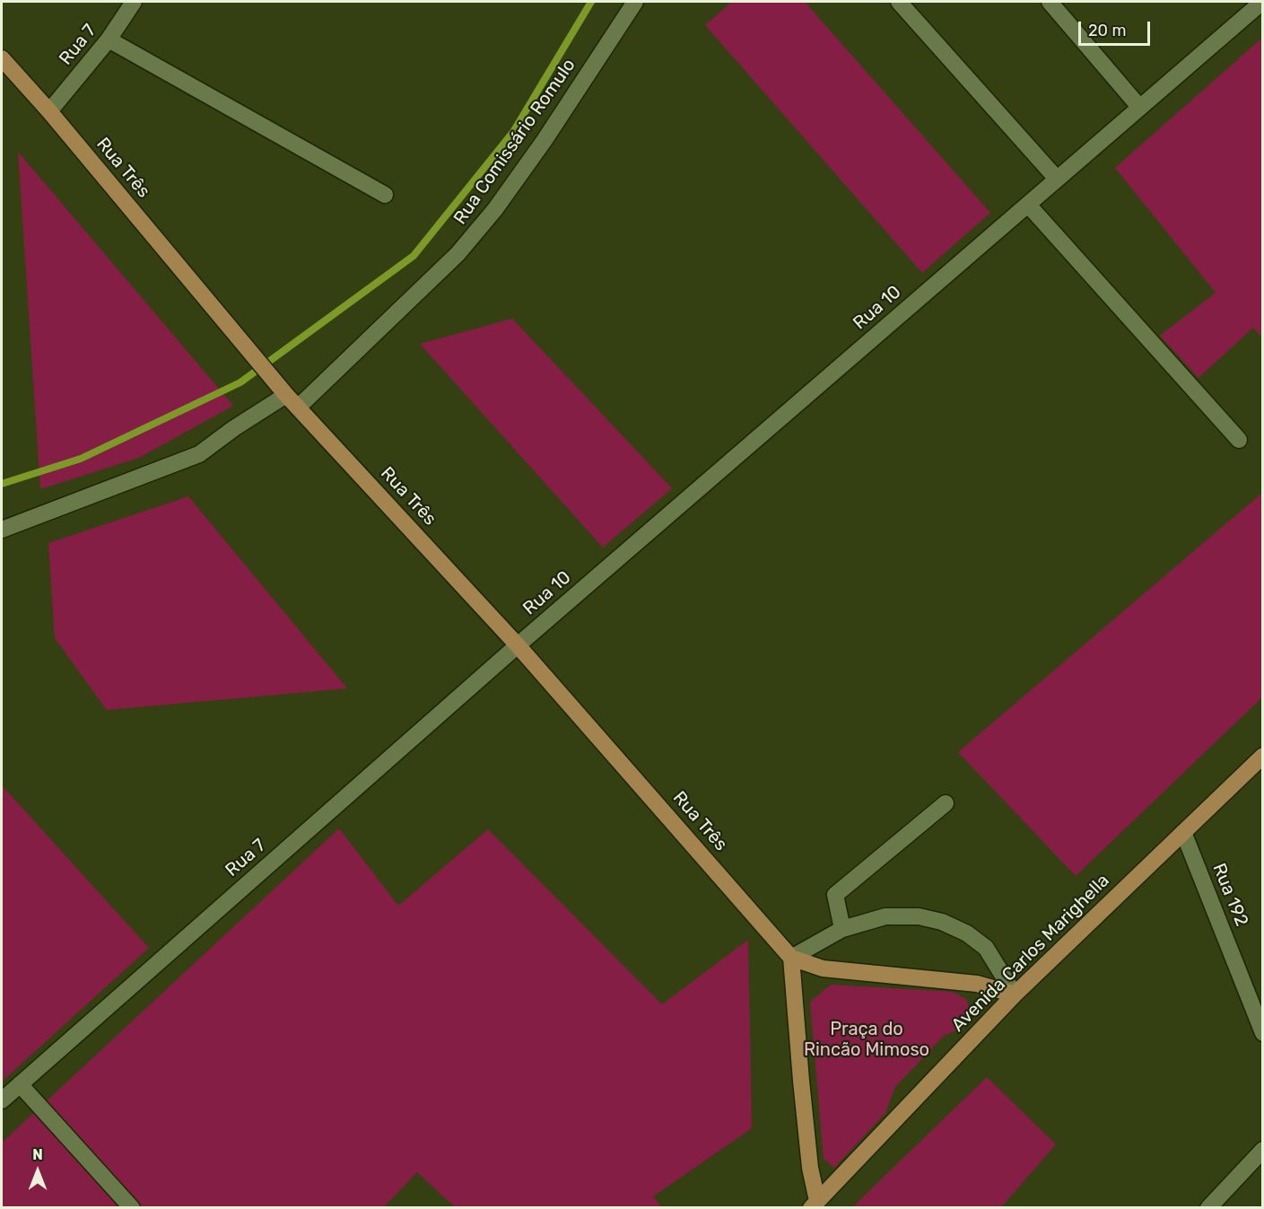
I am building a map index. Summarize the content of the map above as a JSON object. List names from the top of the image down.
{
  "streets": {
    "main road": ["Rua Três", "Avenida Carlos Marighella"],
    "street": [
      "Rua 7",
      "Rua Comissário Romulo",
      "Rua 10",
      "Rua 192"
    ]
  },
  "crossings": [
    ["Rua 7", "Rua Três"],
    ["Rua 7", "Rua 10"],
    ["Rua Comissário Romulo", "Rua Três"],
    ["Rua Três", "Rua 10"],
    ["Rua Três", "Avenida Carlos Marighella"],
    ["Rua 192", "Avenida Carlos Marighella"]
  ],
  "parks": ["Praça do Rincão Mimoso"],
  "scale_bar": "20 m",
  "north": "top"
}
